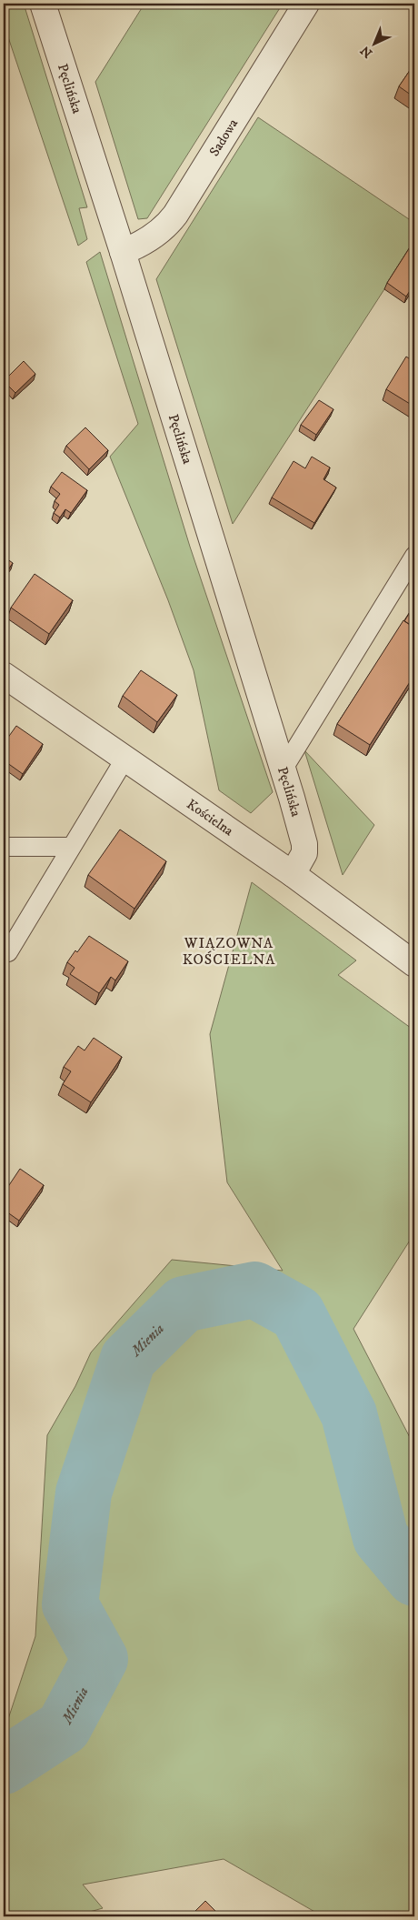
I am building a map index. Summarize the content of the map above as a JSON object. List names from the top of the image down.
{
  "streets": {
    "street": ["Pęclińska", "Sadowa", "Kościelna"]
  },
  "crossings": [
    ["Pęclińska", "Sadowa"],
    ["Pęclińska", "Kościelna"]
  ],
  "districts": ["WIĄZOWNA KOŚCIELNA"],
  "water": ["Mienia"],
  "north": "bottom left"
}
